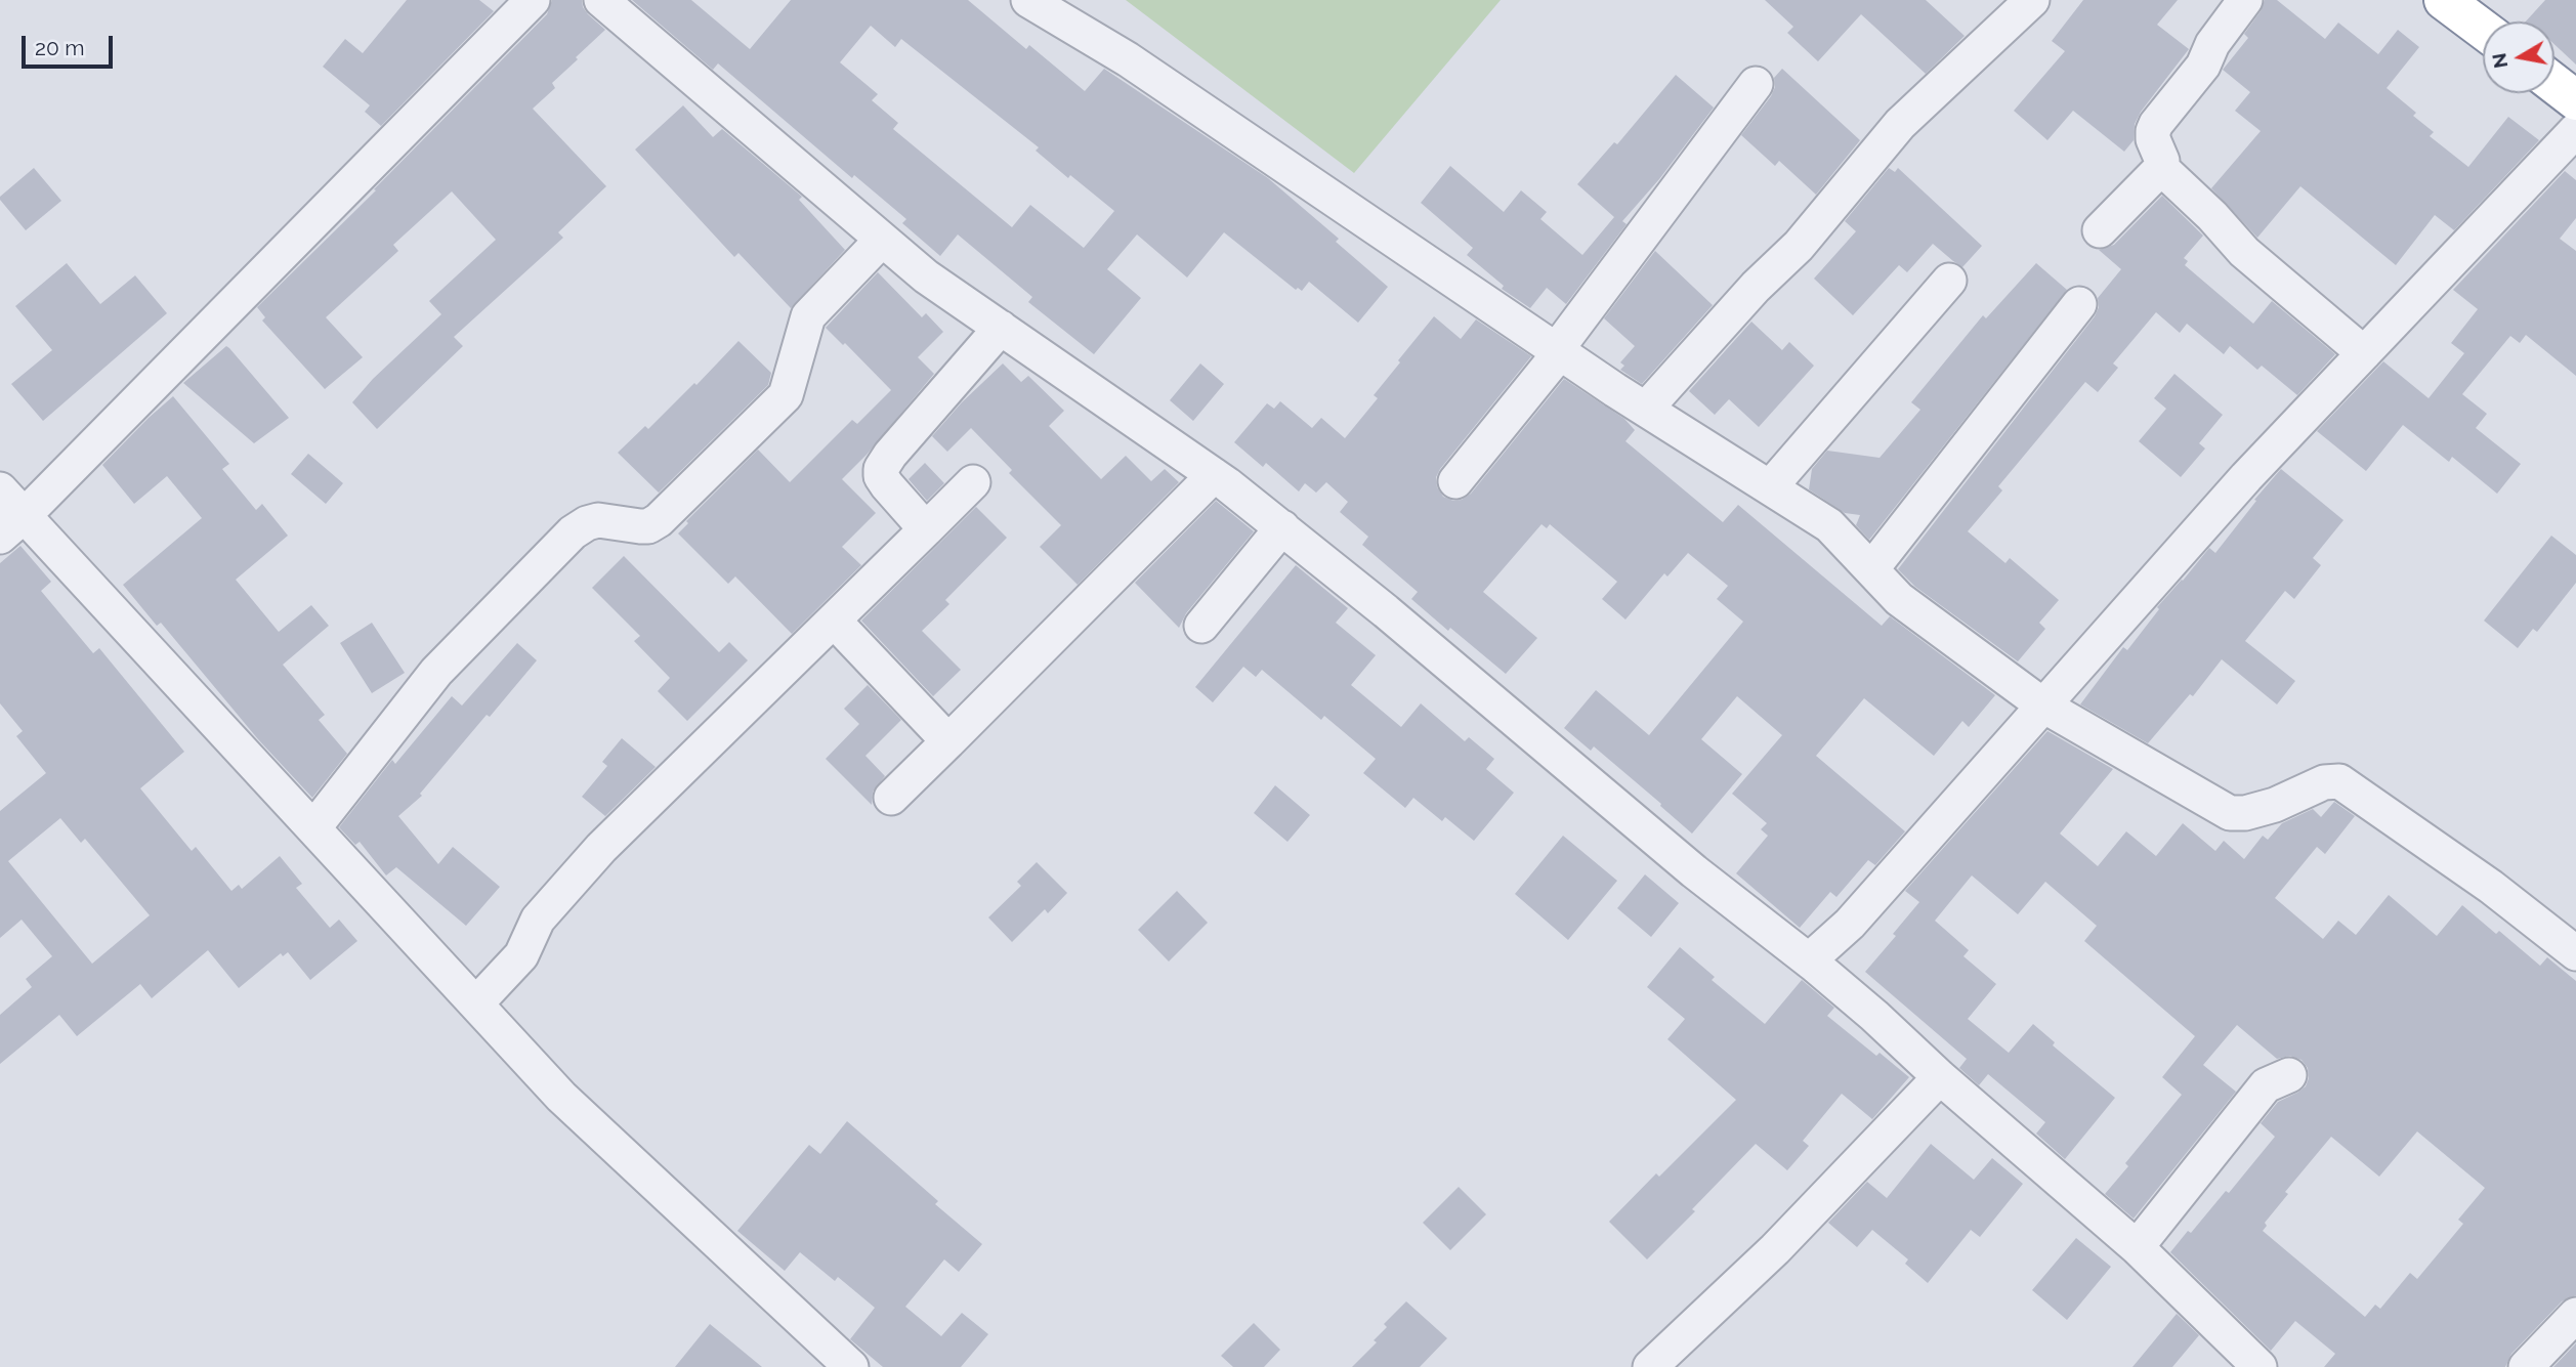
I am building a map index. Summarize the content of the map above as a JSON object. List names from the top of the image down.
{
  "scale_bar": "20 m",
  "north": "left"
}
